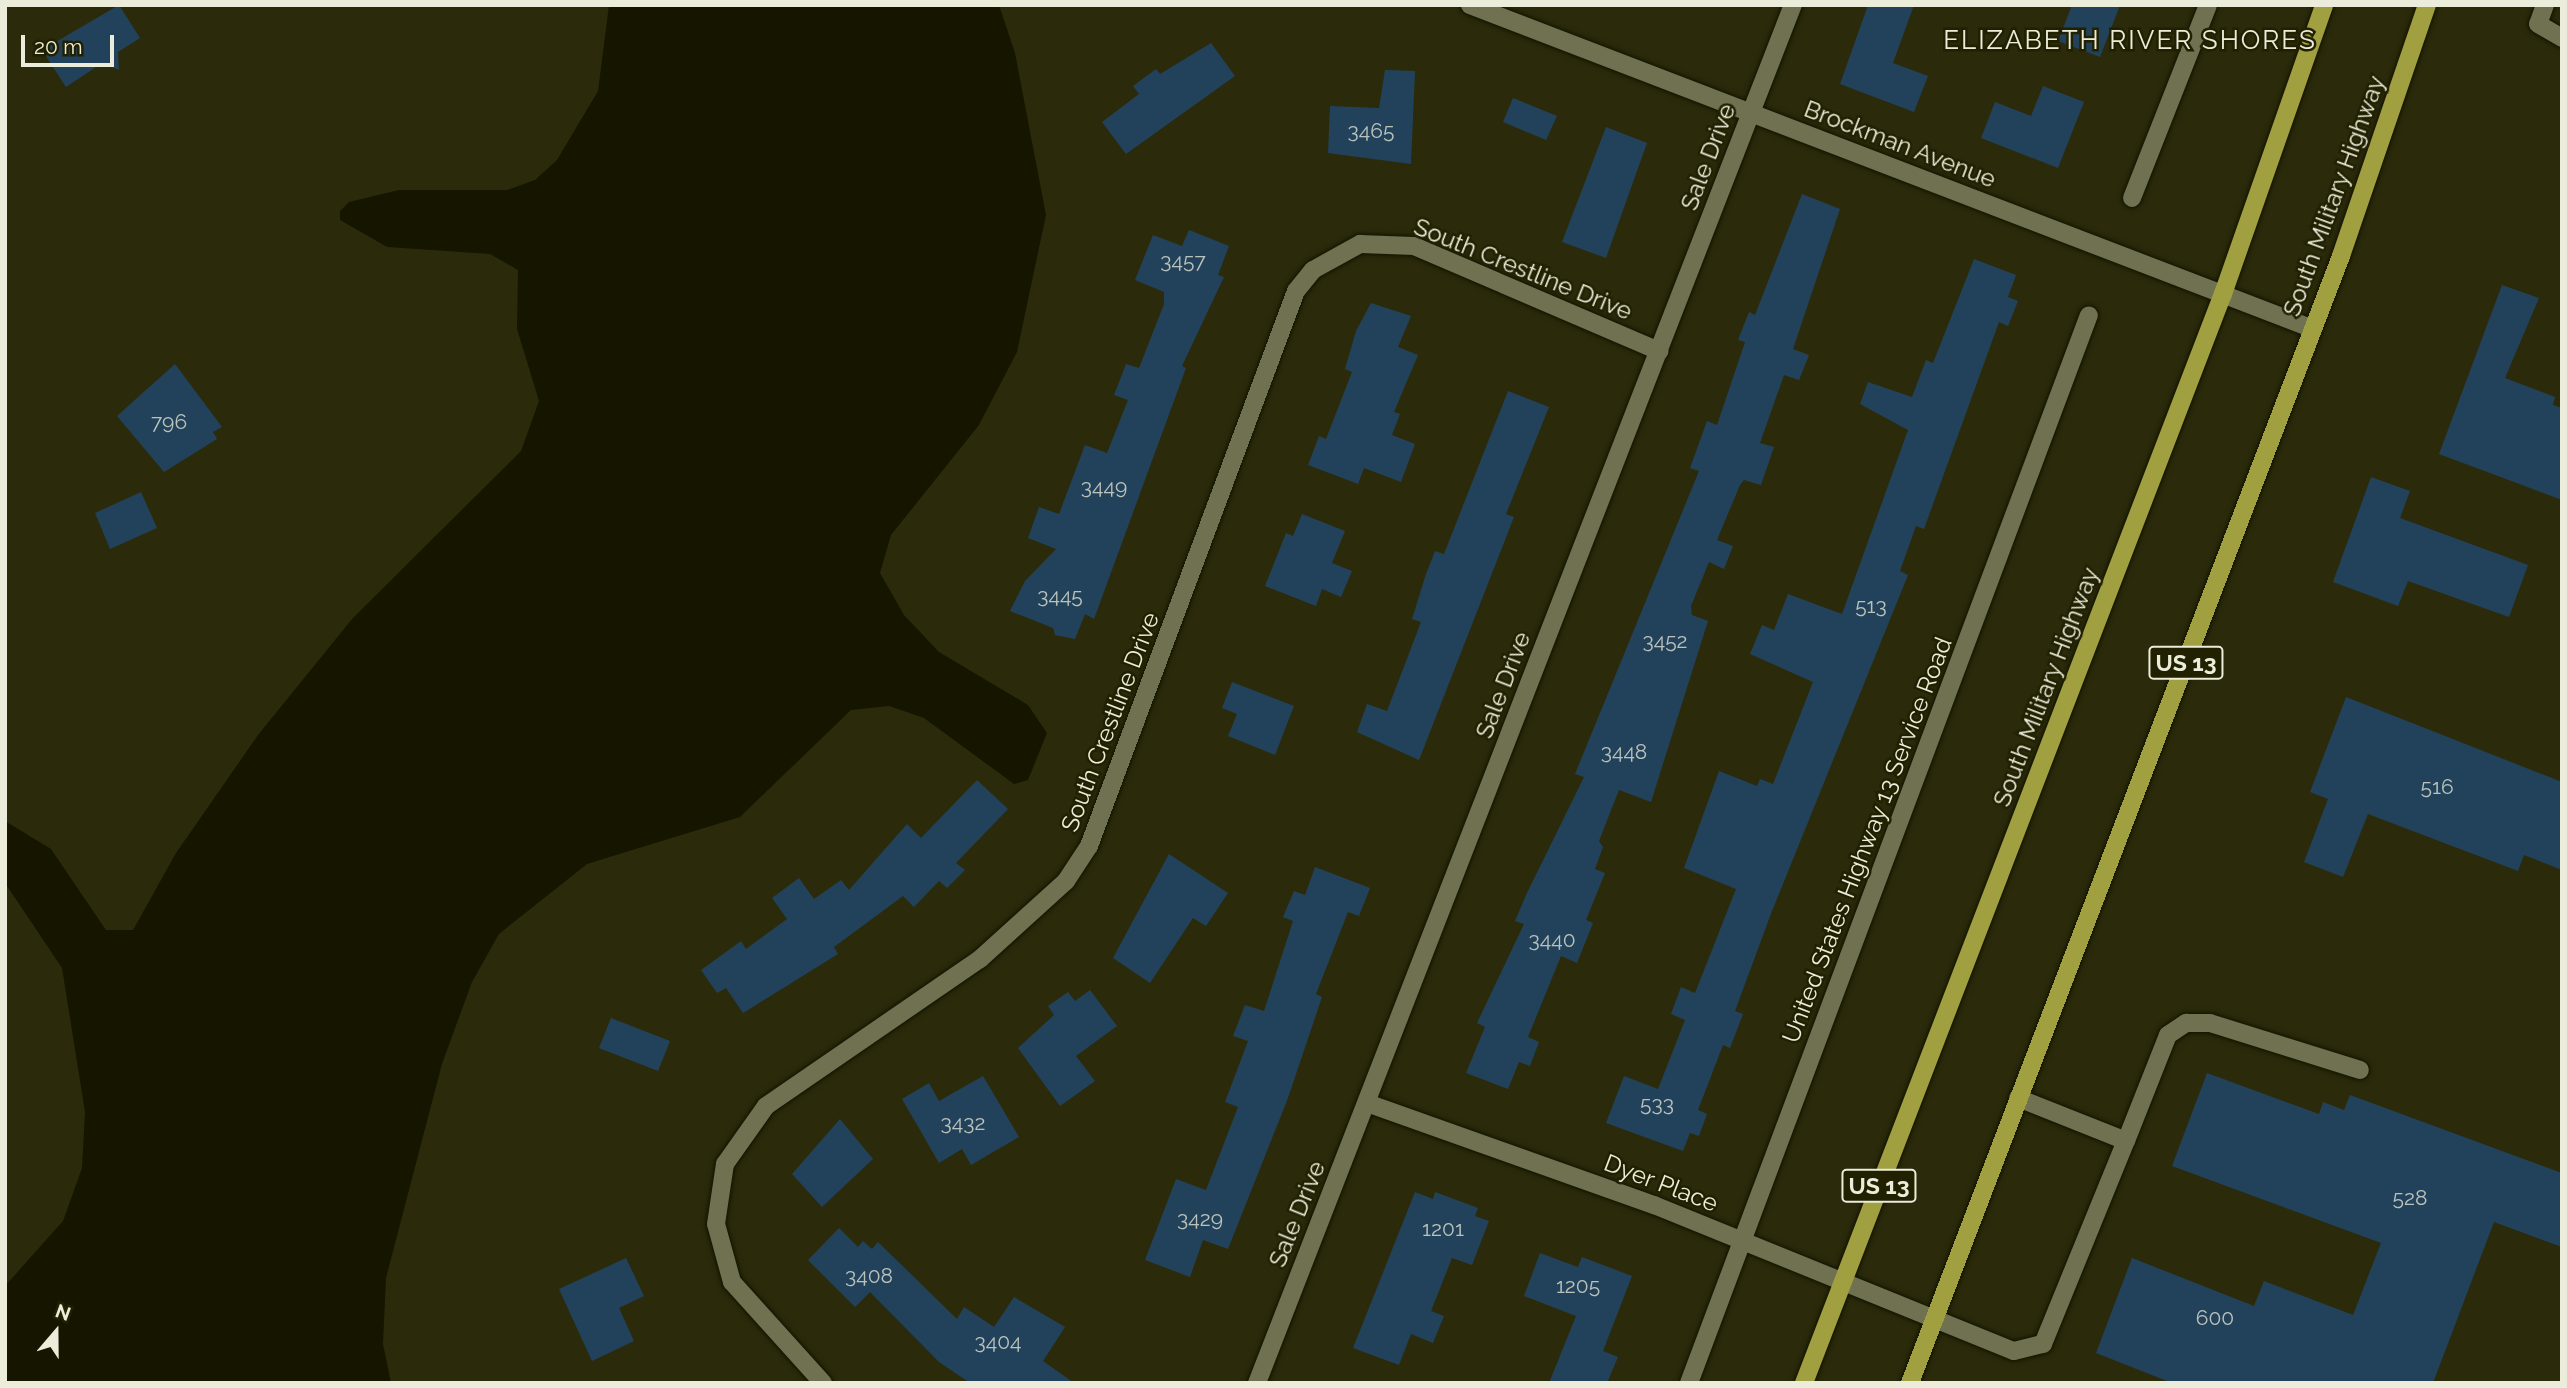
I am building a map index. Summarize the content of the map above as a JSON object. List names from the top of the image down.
{
  "streets": {
    "main road": ["South Military Highway", "US 13"],
    "street": [
      "Brockman Avenue",
      "Sale Drive",
      "South Crestline Drive",
      "United States Highway 13 Service Road",
      "Dyer Place"
    ]
  },
  "crossings": [
    ["Brockman Avenue", "Sale Drive"],
    ["Brockman Avenue", "South Military Highway"],
    ["Sale Drive", "South Crestline Drive"],
    ["Sale Drive", "Dyer Place"],
    ["South Military Highway", "Dyer Place"],
    ["United States Highway 13 Service Road", "Dyer Place"]
  ],
  "districts": ["ELIZABETH RIVER SHORES"],
  "house_numbers": [
    "3465",
    "3457",
    "796",
    "3449",
    "3445",
    "513",
    "3452",
    "3448",
    "516",
    "3440",
    "533",
    "3432",
    "528",
    "3429",
    "1201",
    "3408",
    "1205",
    "600",
    "3404"
  ],
  "scale_bar": "20 m",
  "north": "top"
}
